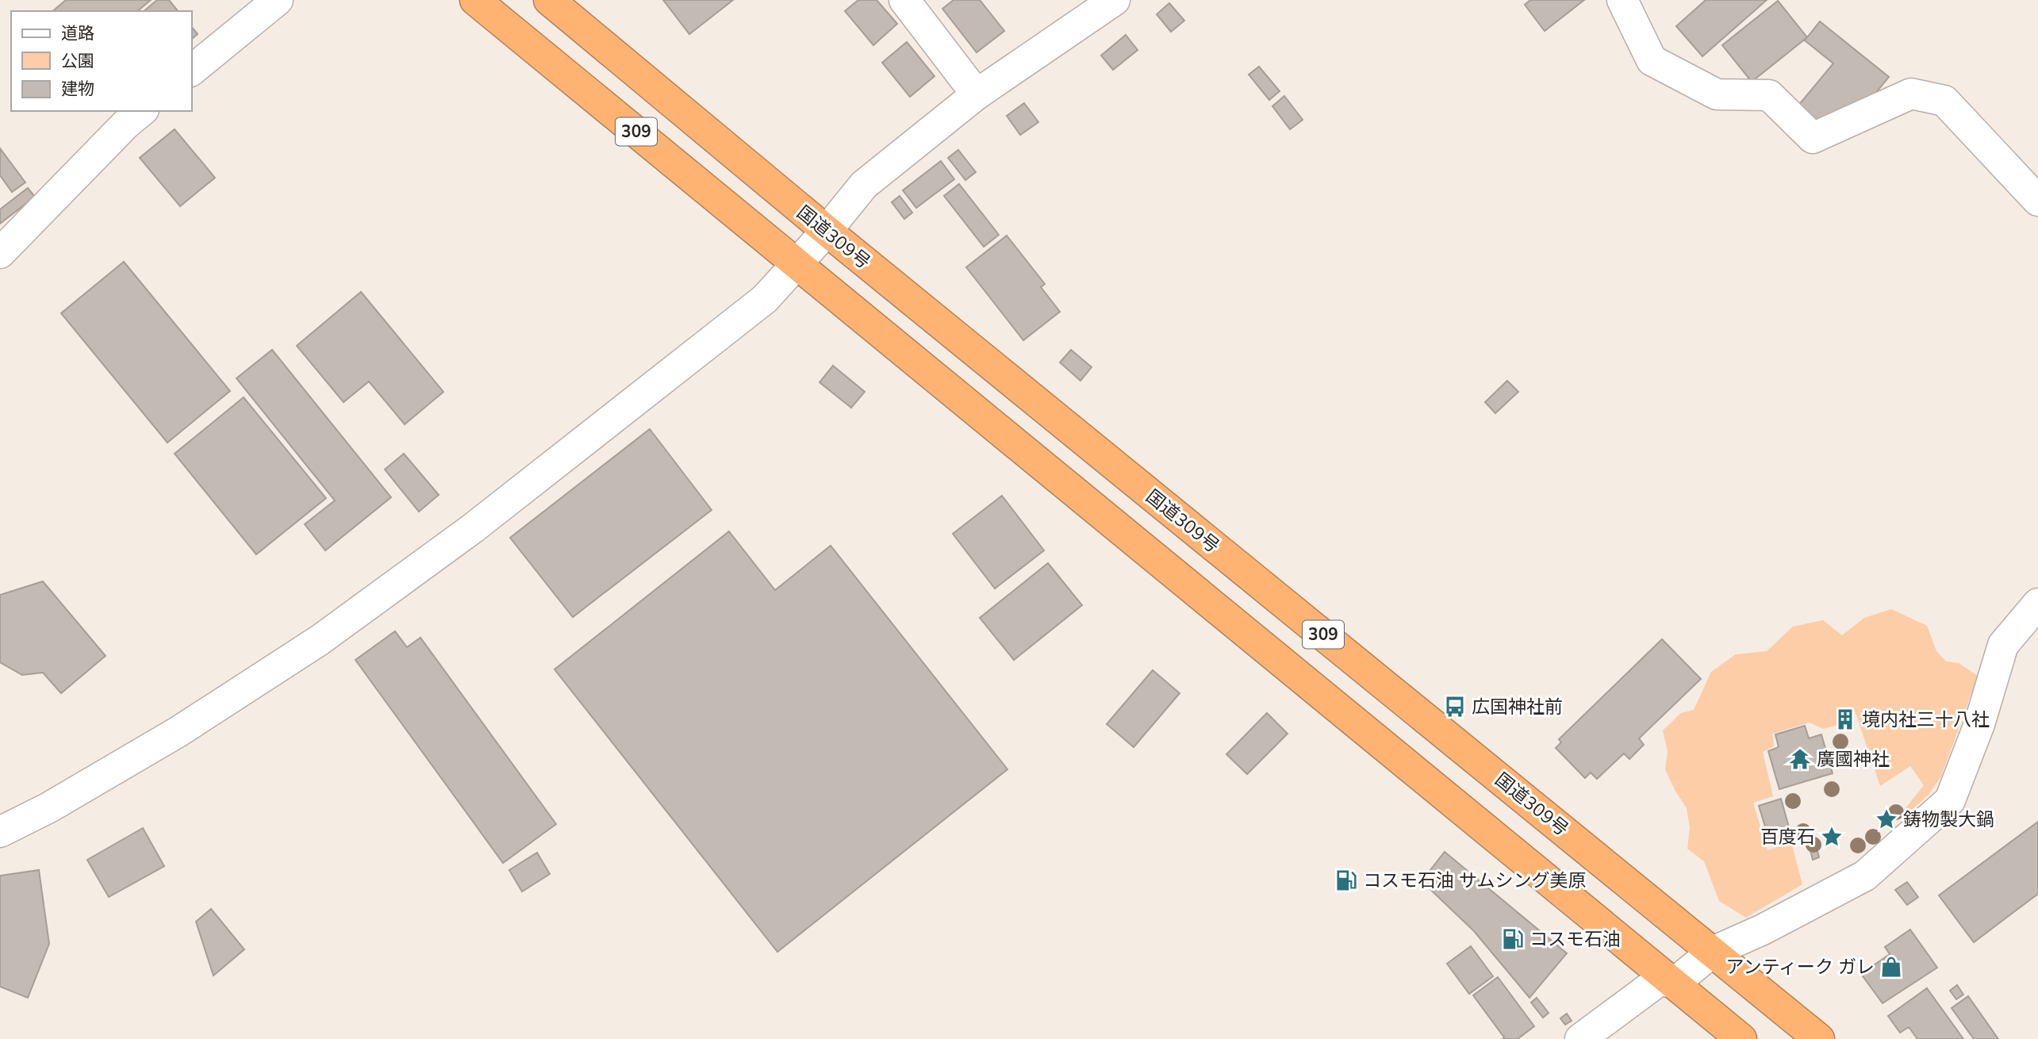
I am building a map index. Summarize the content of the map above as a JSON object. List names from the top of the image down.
{
  "streets": {
    "highway": ["309", "国道309号"]
  },
  "places": {
    "bus stop": ["広国神社前"],
    "building": ["境内社三十八社"],
    "temple": ["廣國神社"],
    "place": ["鋳物製大鍋", "百度石"],
    "fuel station": ["コスモ石油 サムシング美原", "コスモ石油"],
    "shop": ["アンティーク ガレ"]
  },
  "legend": ["道路", "公園", "建物"]
}
